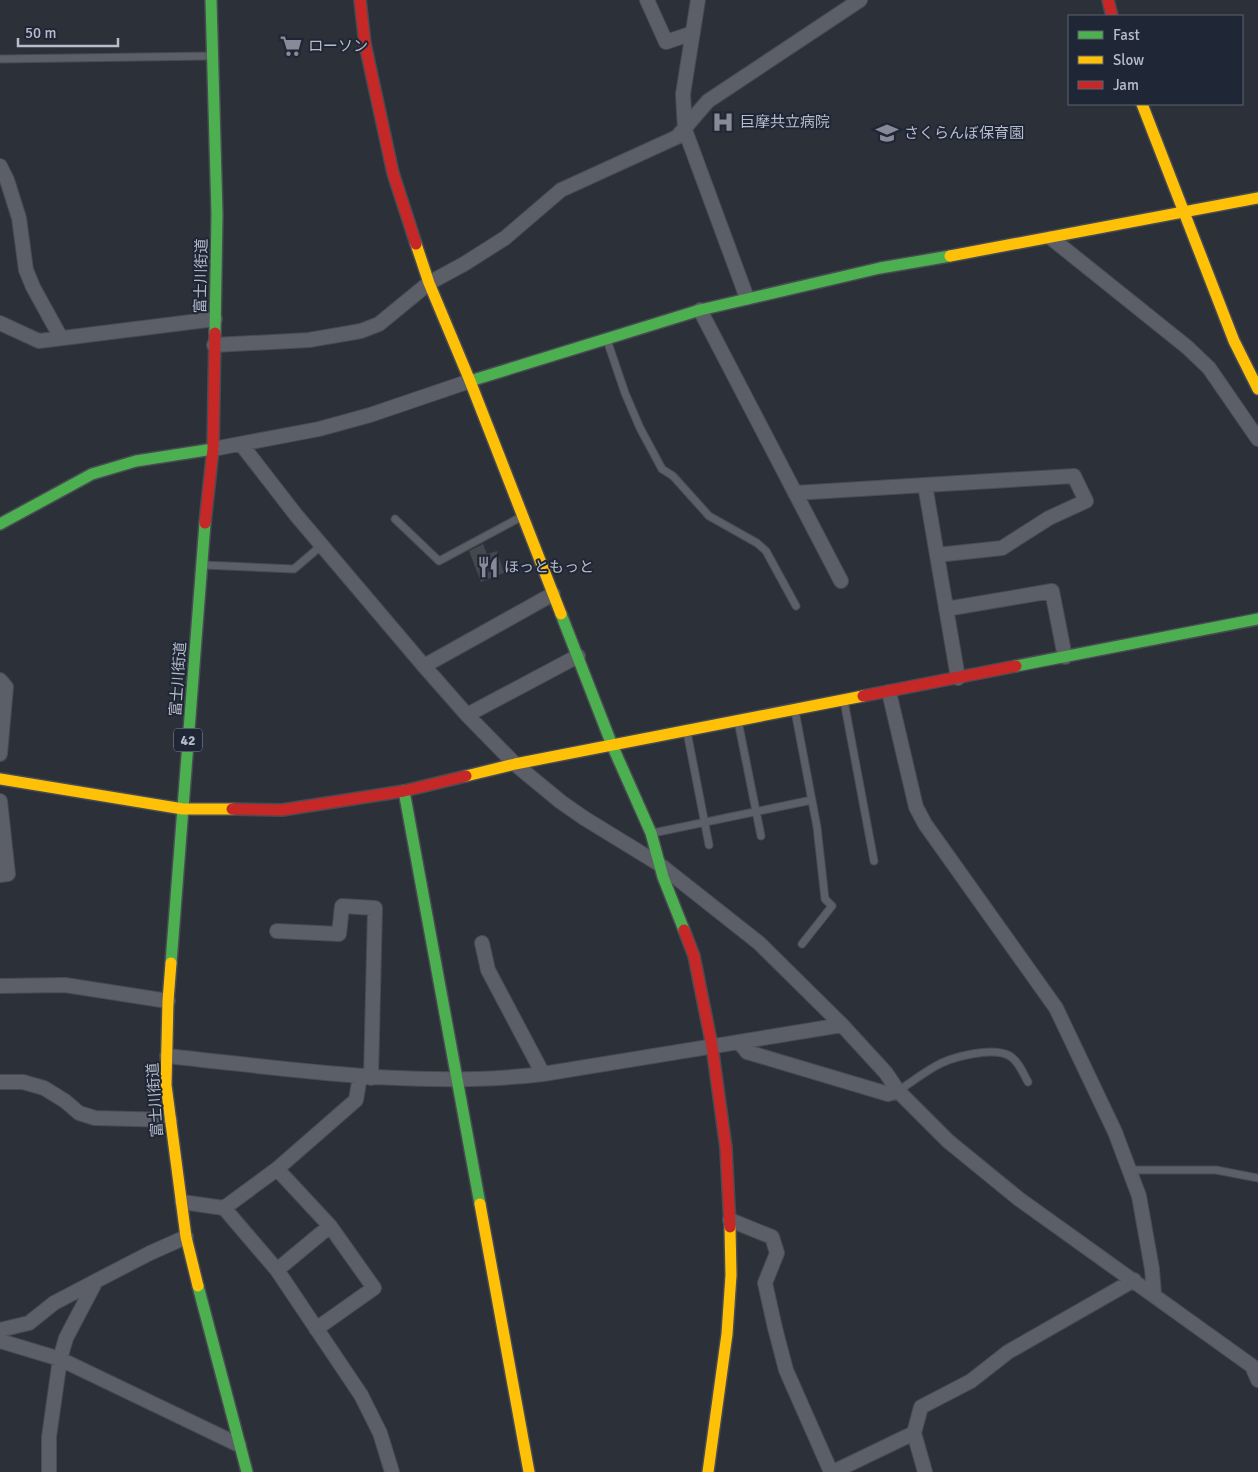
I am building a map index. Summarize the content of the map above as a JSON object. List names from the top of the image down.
{
  "streets": {
    "street": ["富士川街道", "42"]
  },
  "places": {
    "supermarket": ["ローソン"],
    "hospital": ["巨摩共立病院"],
    "school or university": ["さくらんぼ保育園"],
    "restaurant": ["ほっともっと"]
  },
  "legend": ["Fast", "Slow", "Jam"],
  "scale_bar": "50 m"
}
